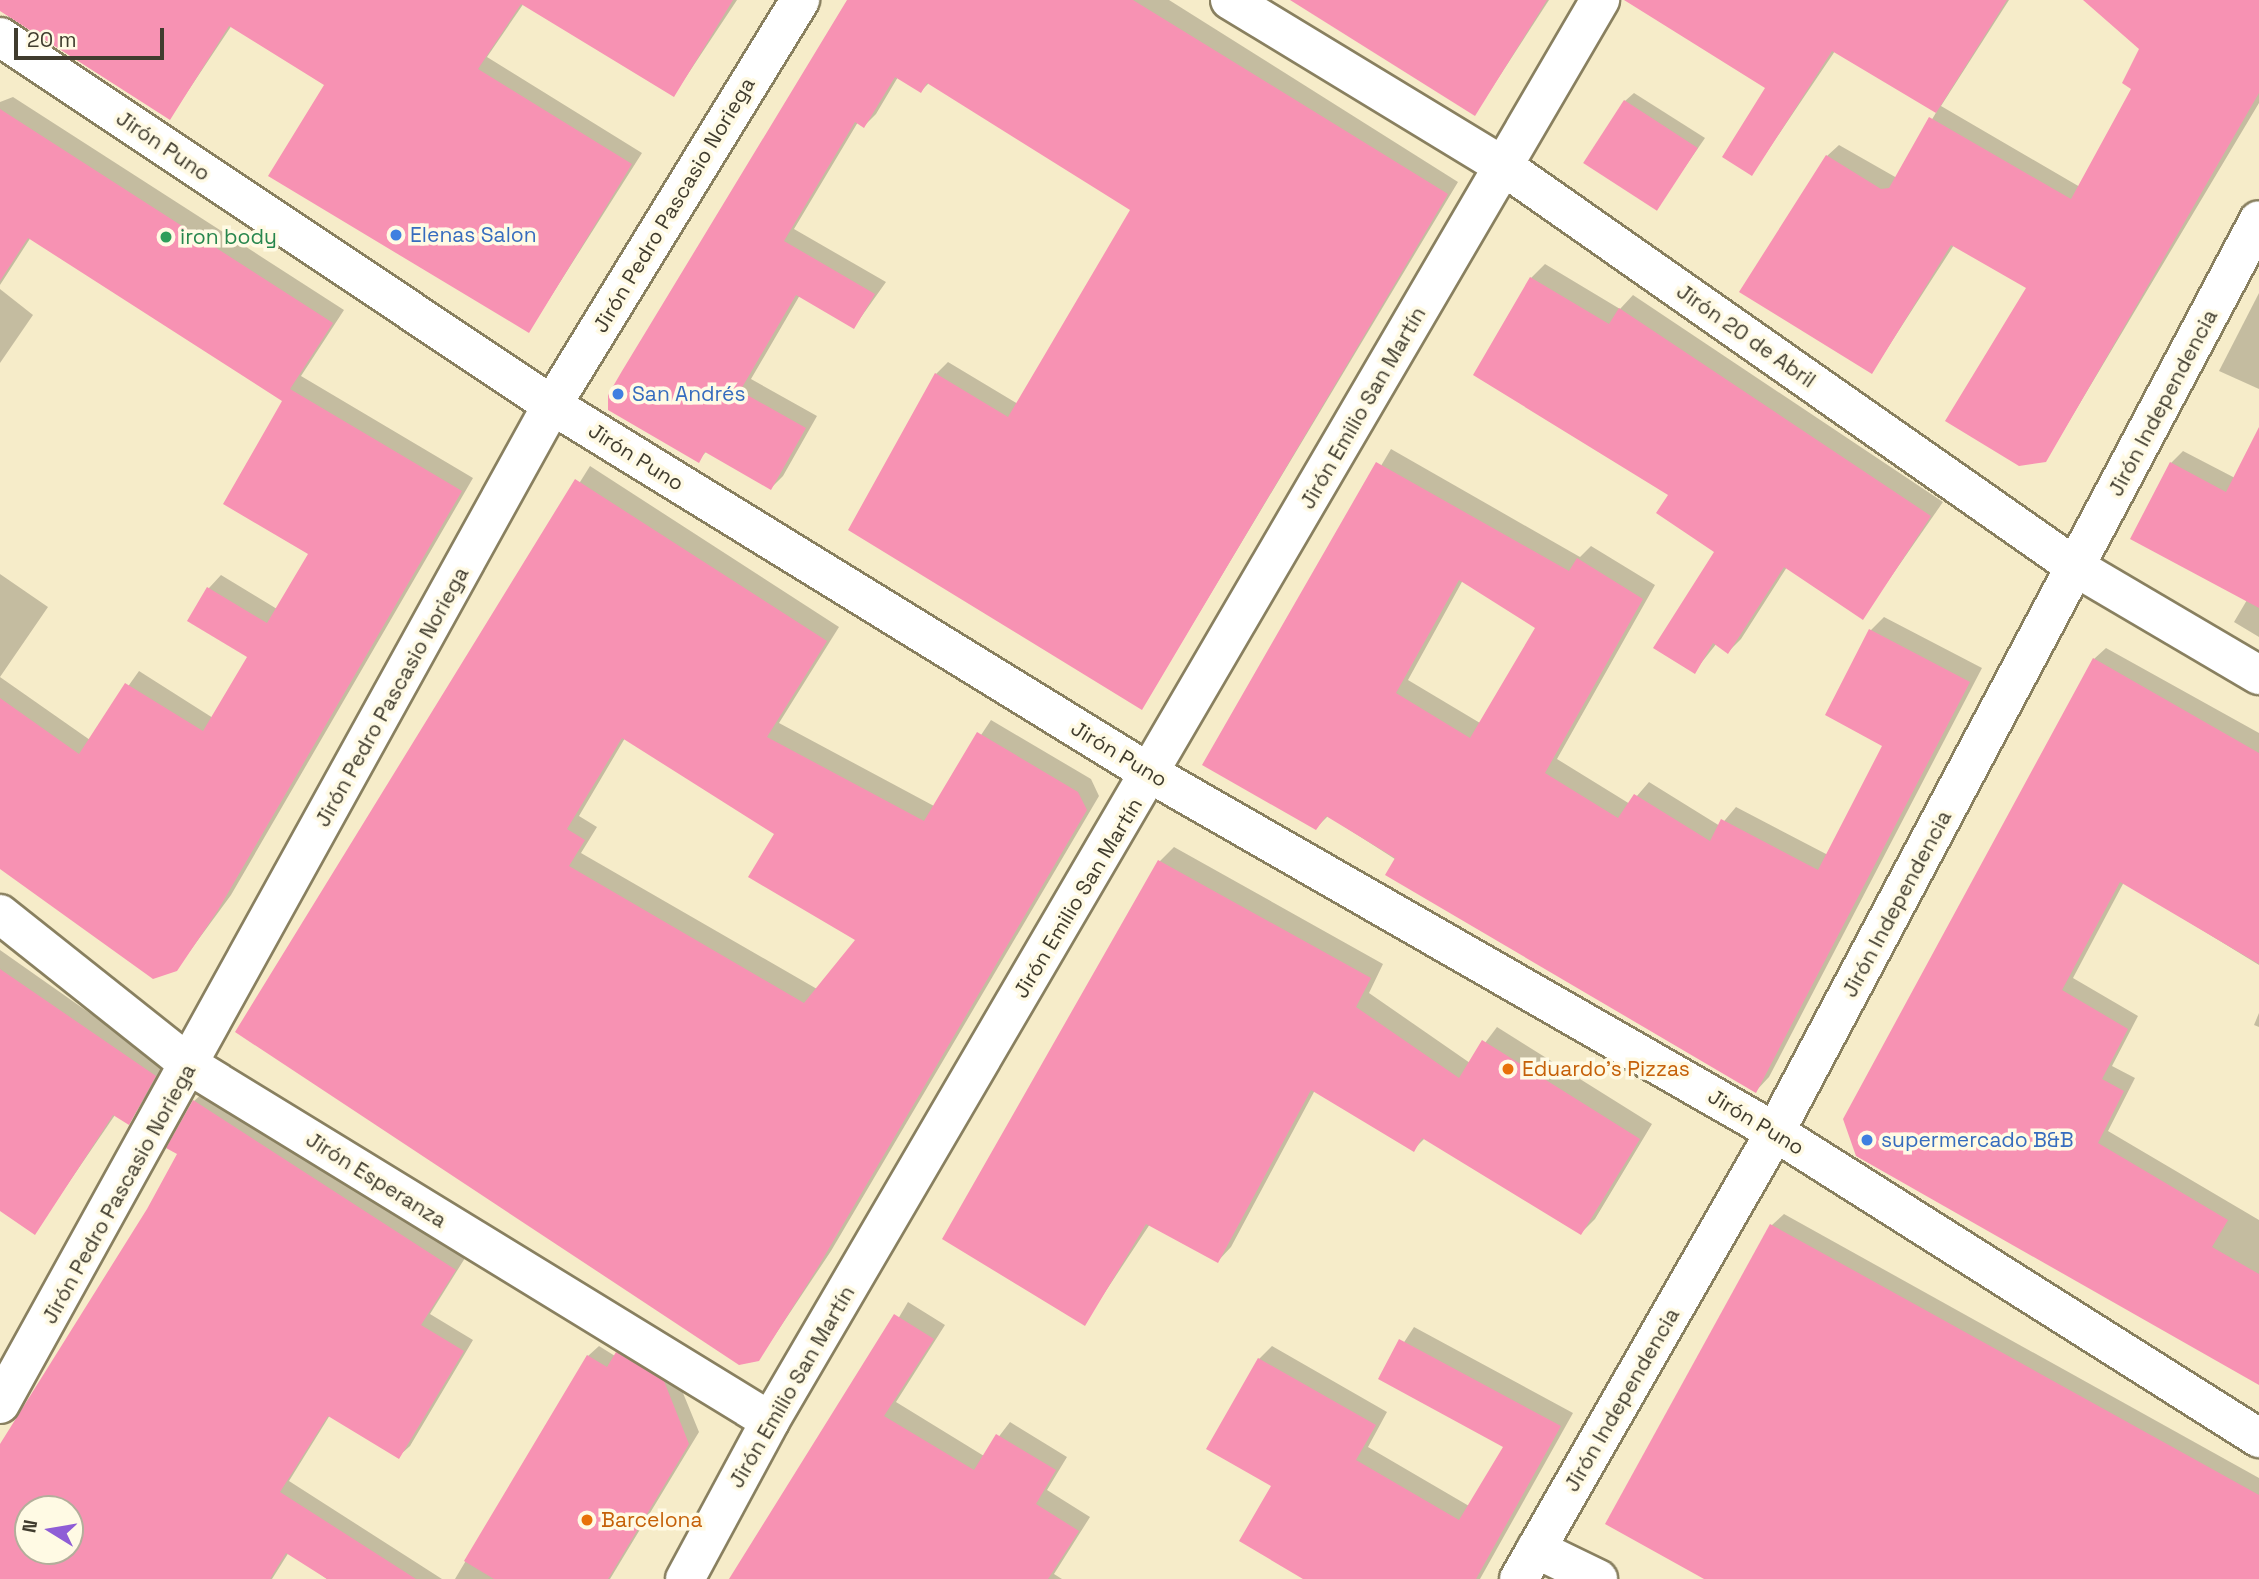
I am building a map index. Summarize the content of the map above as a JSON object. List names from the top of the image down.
{
  "streets": {
    "street": [
      "Jirón Puno",
      "Jirón Pedro Pascasio Noriega",
      "Jirón 20 de Abril",
      "Jirón Independencia",
      "Jirón Emilio San Martín",
      "Jirón Esperanza"
    ]
  },
  "crossings": [
    ["Jirón Puno", "Jirón Pedro Pascasio Noriega"],
    ["Jirón Puno", "Jirón Independencia"],
    ["Jirón Puno", "Jirón Emilio San Martín"],
    ["Jirón Pedro Pascasio Noriega", "Jirón Esperanza"],
    ["Jirón 20 de Abril", "Jirón Independencia"],
    ["Jirón 20 de Abril", "Jirón Emilio San Martín"],
    ["Jirón Emilio San Martín", "Jirón Esperanza"]
  ],
  "places": [
    "Elenas Salon",
    "iron body",
    "San Andrés",
    "Eduardo's Pizzas",
    "supermercado B&B",
    "Barcelona"
  ],
  "scale_bar": "20 m",
  "north": "left"
}
